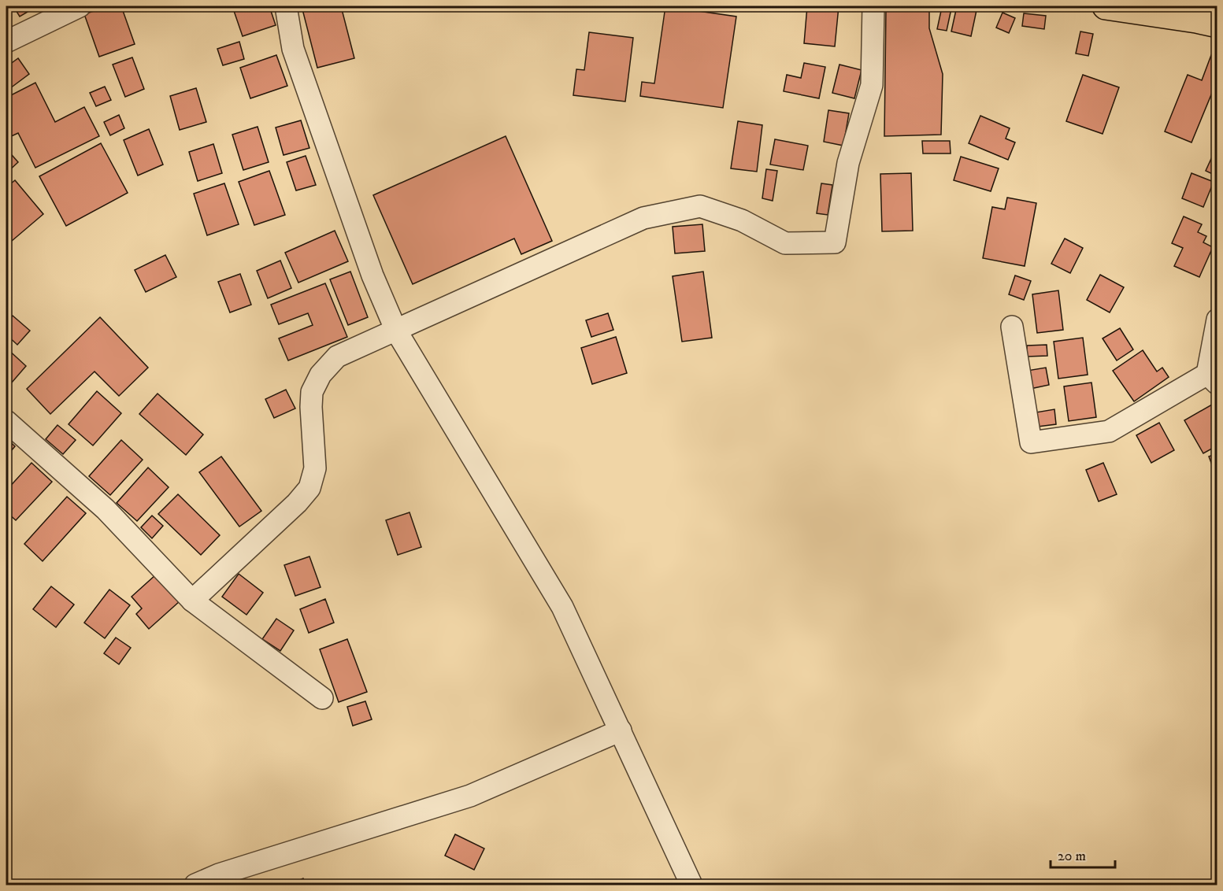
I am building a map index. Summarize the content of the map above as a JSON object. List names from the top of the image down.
{
  "scale_bar": "20 m"
}
